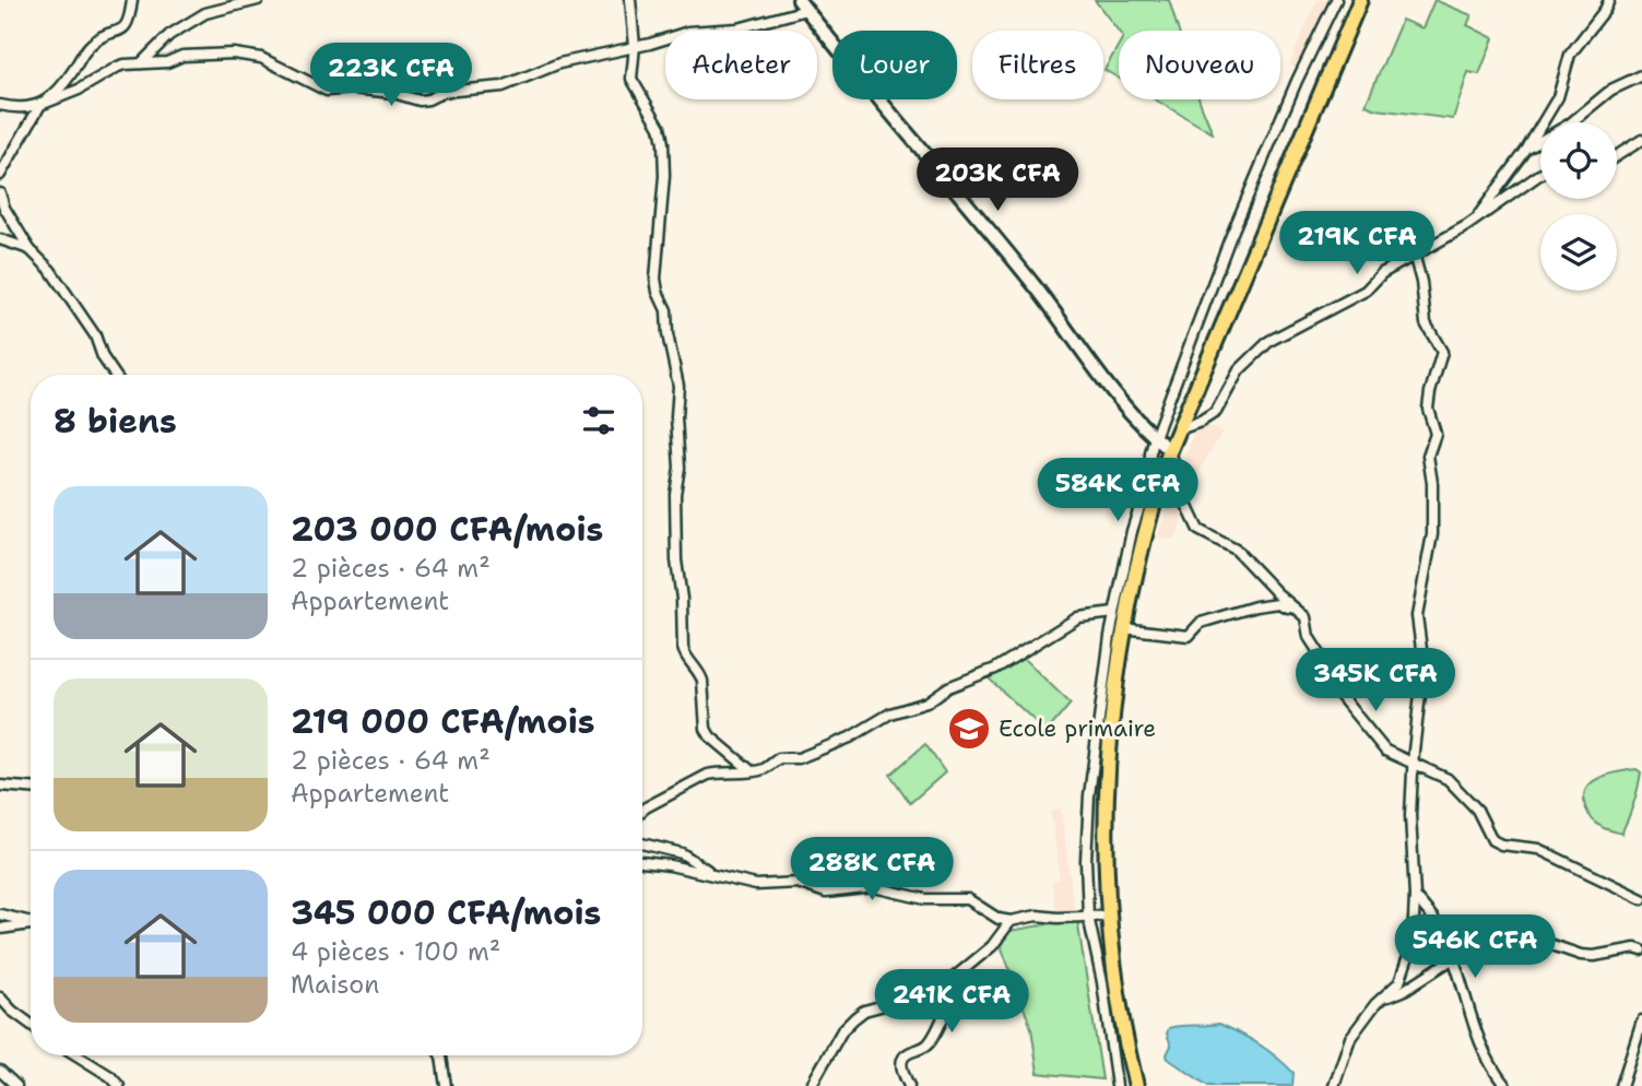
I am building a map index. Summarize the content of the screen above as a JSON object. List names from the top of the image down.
{
  "places": {
    "school or university": ["Ecole primaire"]
  },
  "page": {
    "chip": [
      "Acheter",
      "Louer",
      "Filtres",
      "Nouveau"
    ],
    "price": [
      "223K CFA",
      "203K CFA",
      "219K CFA",
      "584K CFA",
      "345K CFA",
      "288K CFA",
      "546K CFA",
      "241K CFA"
    ],
    "heading": "8 biens",
    "list": [
      {
        "name": "203 000 CFA/mois",
        "note": "2 pièces · 64 m² · Appartement"
      },
      {
        "name": "219 000 CFA/mois",
        "note": "2 pièces · 64 m² · Appartement"
      },
      {
        "name": "345 000 CFA/mois",
        "note": "4 pièces · 100 m² · Maison"
      }
    ]
  }
}
